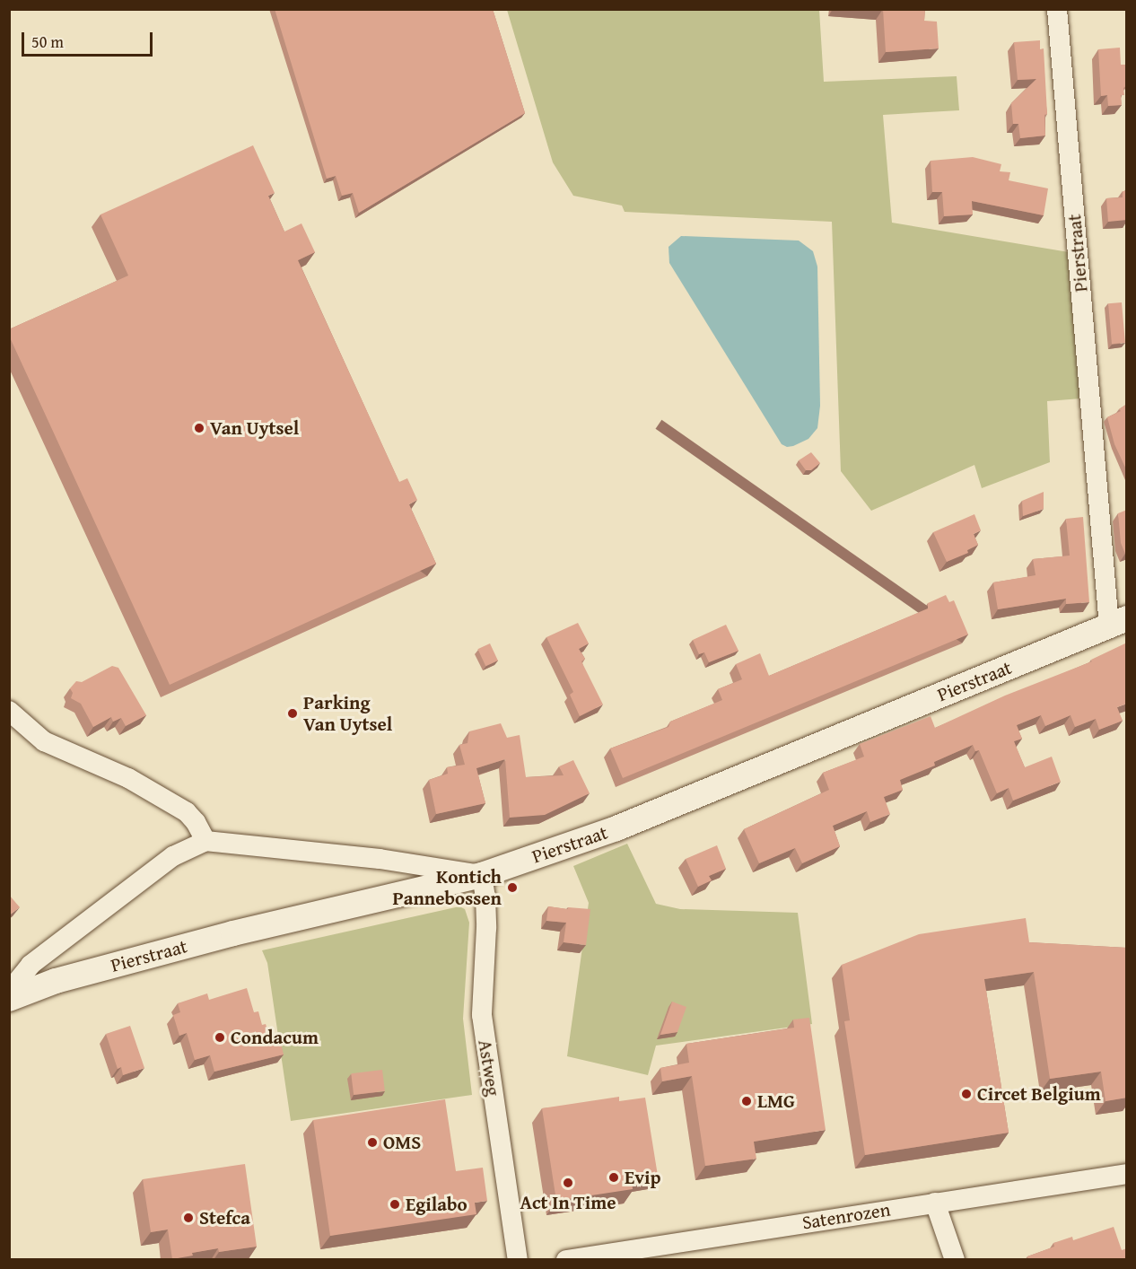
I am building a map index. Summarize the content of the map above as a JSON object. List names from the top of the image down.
{
  "streets": {
    "street": ["Pierstraat", "Astweg", "Satenrozen"]
  },
  "crossings": [
    ["Pierstraat", "Astweg"]
  ],
  "places": [
    "Van Uytsel",
    "Parking Van Uytsel",
    "Kontich Pannebossen",
    "Condacum",
    "Circet Belgium",
    "LMG",
    "OMS",
    "Evip",
    "Act In Time",
    "Egilabo",
    "Stefca"
  ],
  "scale_bar": "50 m"
}
